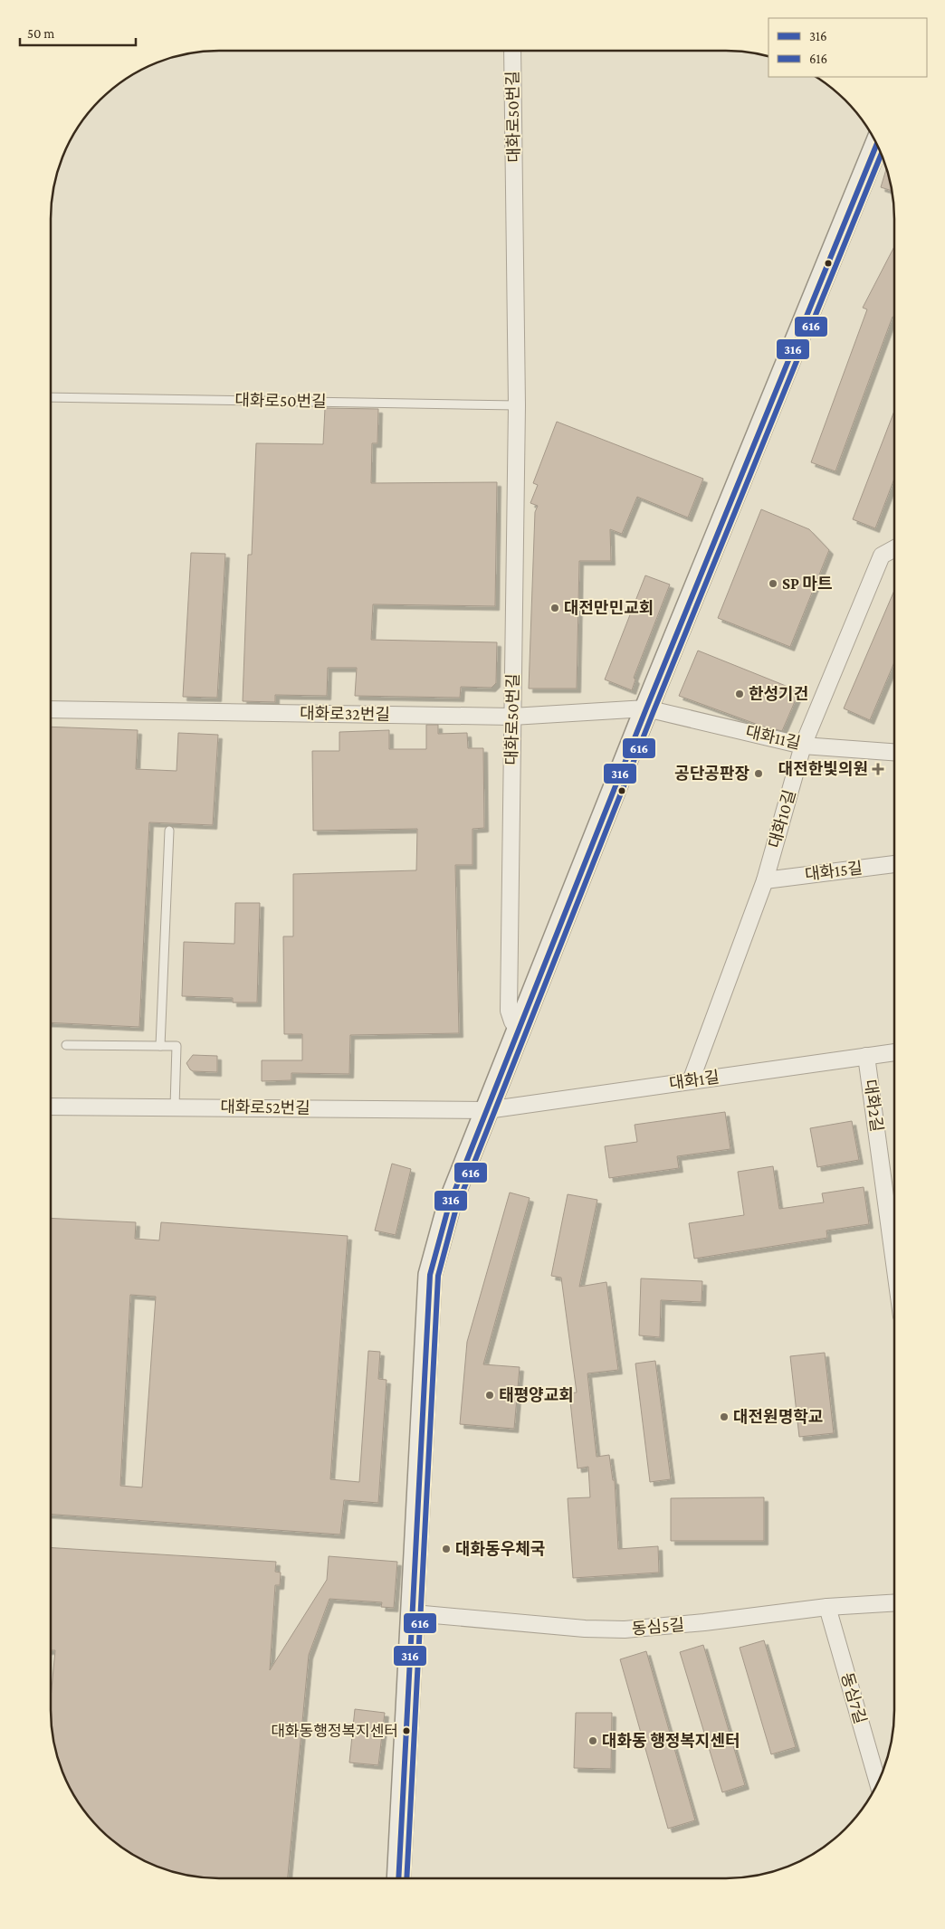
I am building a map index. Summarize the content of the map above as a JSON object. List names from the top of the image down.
{
  "streets": {
    "street": [
      "대화로50번길",
      "대화로32번길",
      "대화11길",
      "대화10길",
      "대화15길",
      "대화1길",
      "대화2길",
      "대화로52번길",
      "동심5길",
      "동심7길"
    ]
  },
  "crossings": [
    ["대화로50번길", "대화로32번길"],
    ["대화로32번길", "대화11길"],
    ["대화11길", "대화10길"],
    ["대화10길", "대화15길"],
    ["대화10길", "대화1길"],
    ["대화1길", "대화2길"],
    ["대화1길", "대화로52번길"],
    ["동심5길", "동심7길"]
  ],
  "places": {
    "other": [
      "SP 마트",
      "대전만민교회",
      "한성기건",
      "공단공판장",
      "태평양교회",
      "대전원명학교",
      "대화동우체국",
      "대화동행정복지센터",
      "대화동 행정복지센터"
    ],
    "health": ["대전한빛의원"]
  },
  "lines": ["transit line 316", "transit line 616"],
  "legend": ["316", "616"],
  "scale_bar": "50 m"
}
